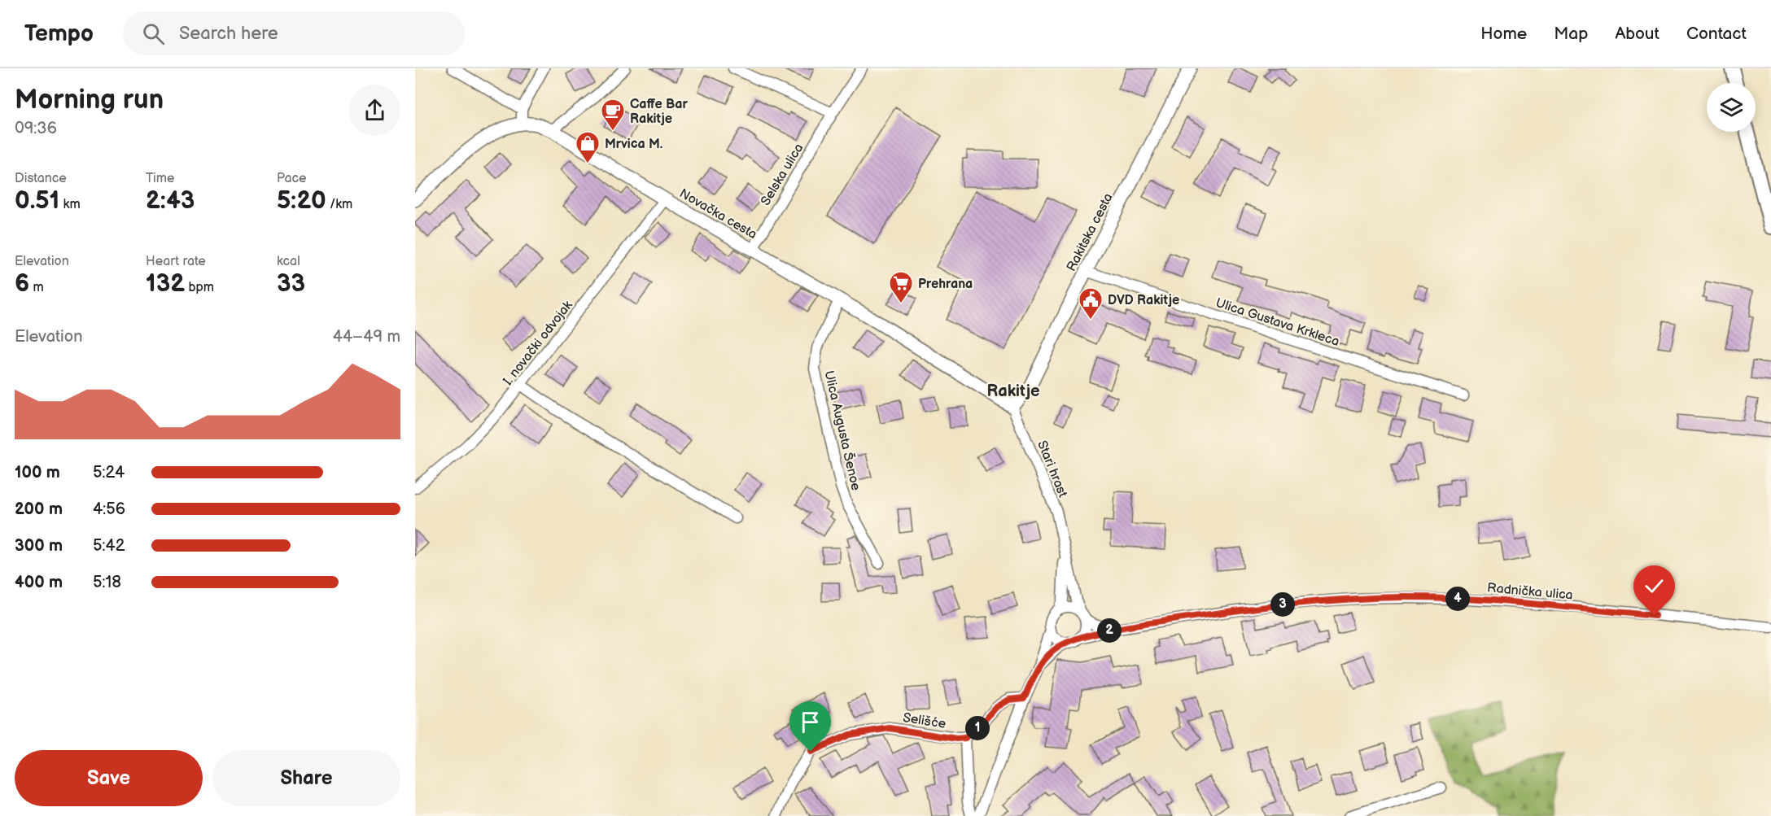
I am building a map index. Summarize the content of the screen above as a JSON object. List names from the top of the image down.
{
  "streets": {
    "street": [
      "Selska ulica",
      "Novačka cesta",
      "Rakitska cesta",
      "Ulica Gustava Krkleca",
      "I. novački odvojak",
      "Ulica Augusta Šenoe",
      "Stari hrast",
      "Radnička ulica",
      "Selišće"
    ]
  },
  "crossings": [
    ["Selska ulica", "Novačka cesta"],
    ["Novačka cesta", "Rakitska cesta"],
    ["Novačka cesta", "I. novački odvojak"],
    ["Novačka cesta", "Ulica Augusta Šenoe"],
    ["Novačka cesta", "Stari hrast"],
    ["Rakitska cesta", "Ulica Gustava Krkleca"],
    ["Rakitska cesta", "Stari hrast"],
    ["Stari hrast", "Radnička ulica"]
  ],
  "districts": ["Rakitje"],
  "places": {
    "cafe": ["Caffe Bar Rakitje"],
    "shop": ["Mrvica M."],
    "supermarket": ["Prehrana"],
    "public building": ["DVD Rakitje"]
  },
  "page": {
    "header": "Tempo",
    "search": "Search here",
    "nav": [
      "Home",
      "Map",
      "About",
      "Contact"
    ],
    "heading": ["Morning run", "09:36"],
    "stats": [
      ["Distance", "0.51 km"],
      ["Time", "2:43"],
      ["Pace", "5:20 /km"],
      ["Elevation", "6 m"],
      ["Heart rate", "132 bpm"],
      ["kcal", "33"]
    ],
    "chart": ["Elevation", "44–49 m"],
    "list": [
      {
        "name": "100 m",
        "note": "5:24"
      },
      {
        "name": "200 m",
        "note": "4:56"
      },
      {
        "name": "300 m",
        "note": "5:42"
      },
      {
        "name": "400 m",
        "note": "5:18"
      }
    ],
    "pins": [
      "4",
      "3",
      "2",
      "1"
    ],
    "buttons": ["Save", "Share"]
  }
}
